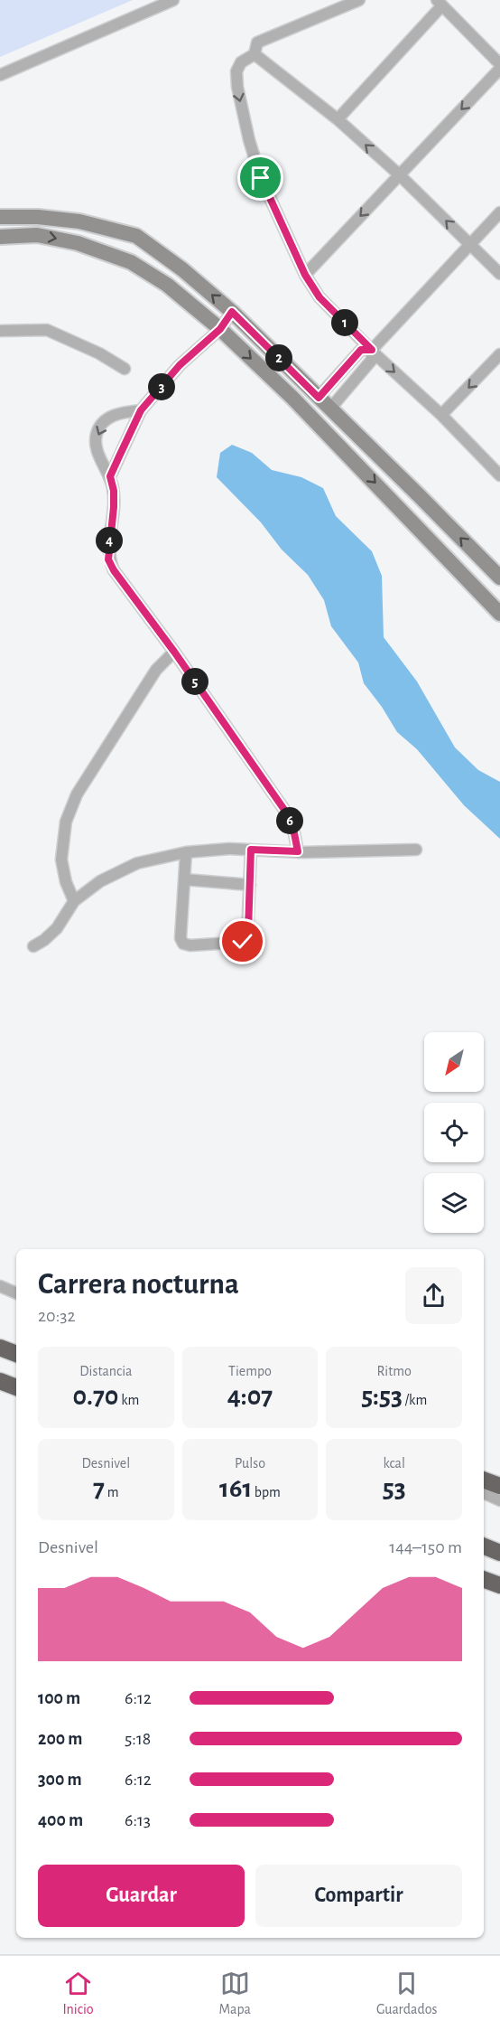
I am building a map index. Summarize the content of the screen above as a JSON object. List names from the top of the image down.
{
  "north": "bottom left",
  "page": {
    "pins": [
      "1",
      "2",
      "3",
      "4",
      "5",
      "6"
    ],
    "heading": ["Carrera nocturna", "20:32"],
    "stats": [
      ["Distancia", "0.70 km"],
      ["Tiempo", "4:07"],
      ["Ritmo", "5:53 /km"],
      ["Desnivel", "7 m"],
      ["Pulso", "161 bpm"],
      ["kcal", "53"]
    ],
    "chart": ["Desnivel", "144–150 m"],
    "list": [
      {
        "name": "100 m",
        "note": "6:12"
      },
      {
        "name": "200 m",
        "note": "5:18"
      },
      {
        "name": "300 m",
        "note": "6:12"
      },
      {
        "name": "400 m",
        "note": "6:13"
      }
    ],
    "buttons": ["Guardar", "Compartir"],
    "tabs": ["Inicio", "Mapa", "Guardados"]
  }
}
